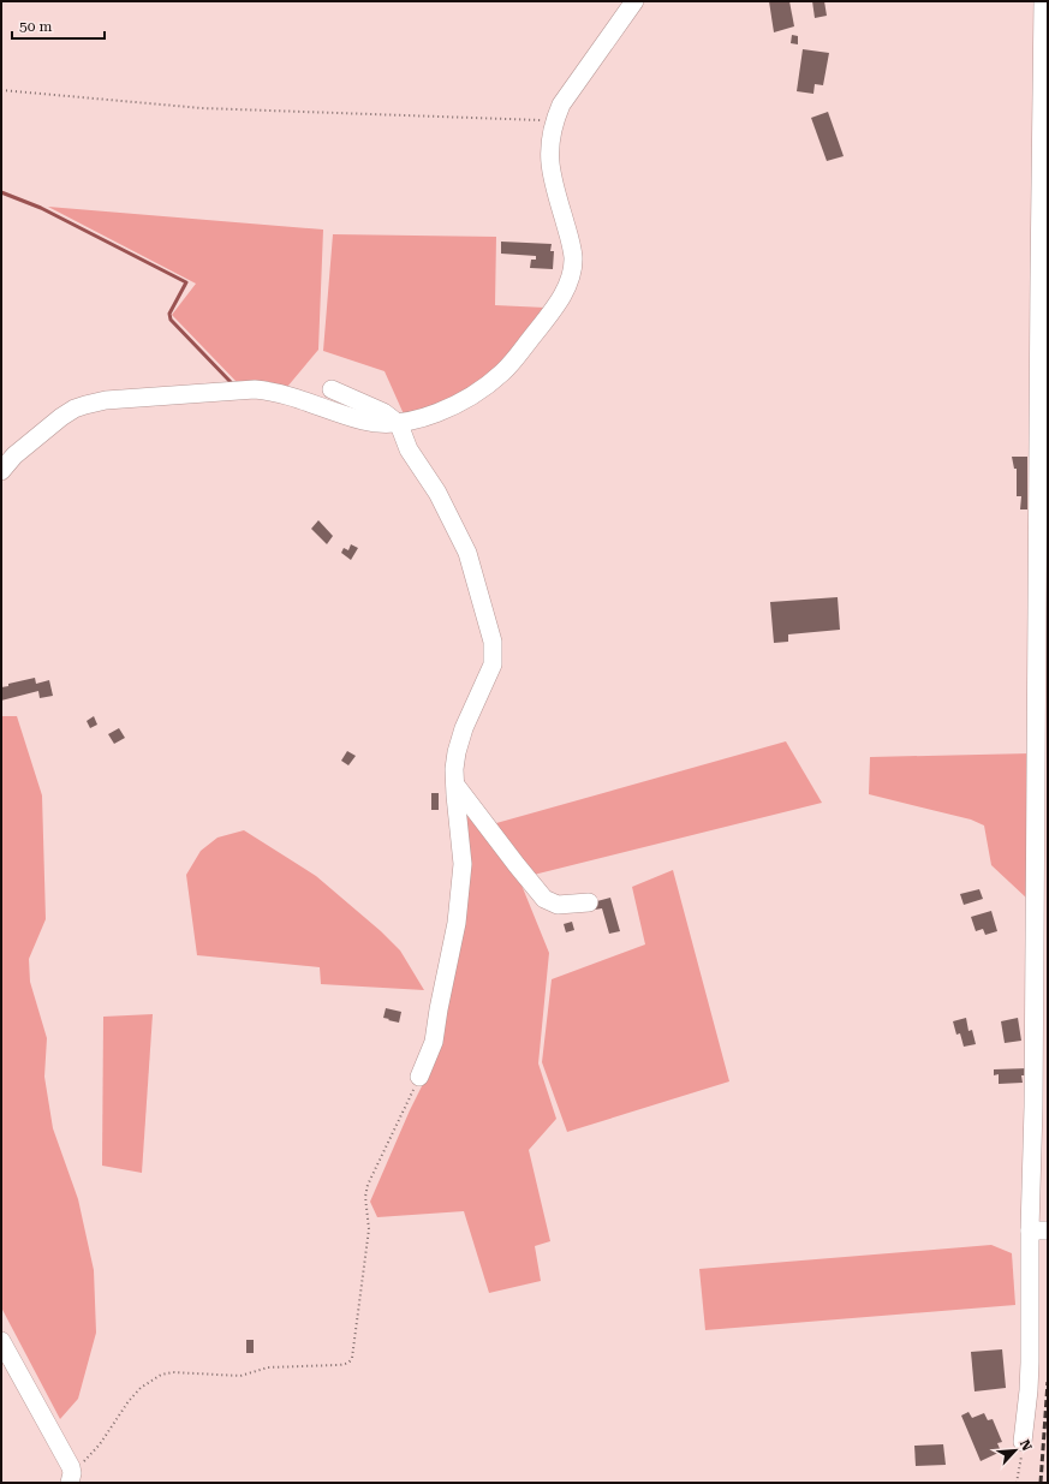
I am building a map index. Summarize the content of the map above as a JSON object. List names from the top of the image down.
{
  "scale_bar": "50 m",
  "north": "top right"
}
